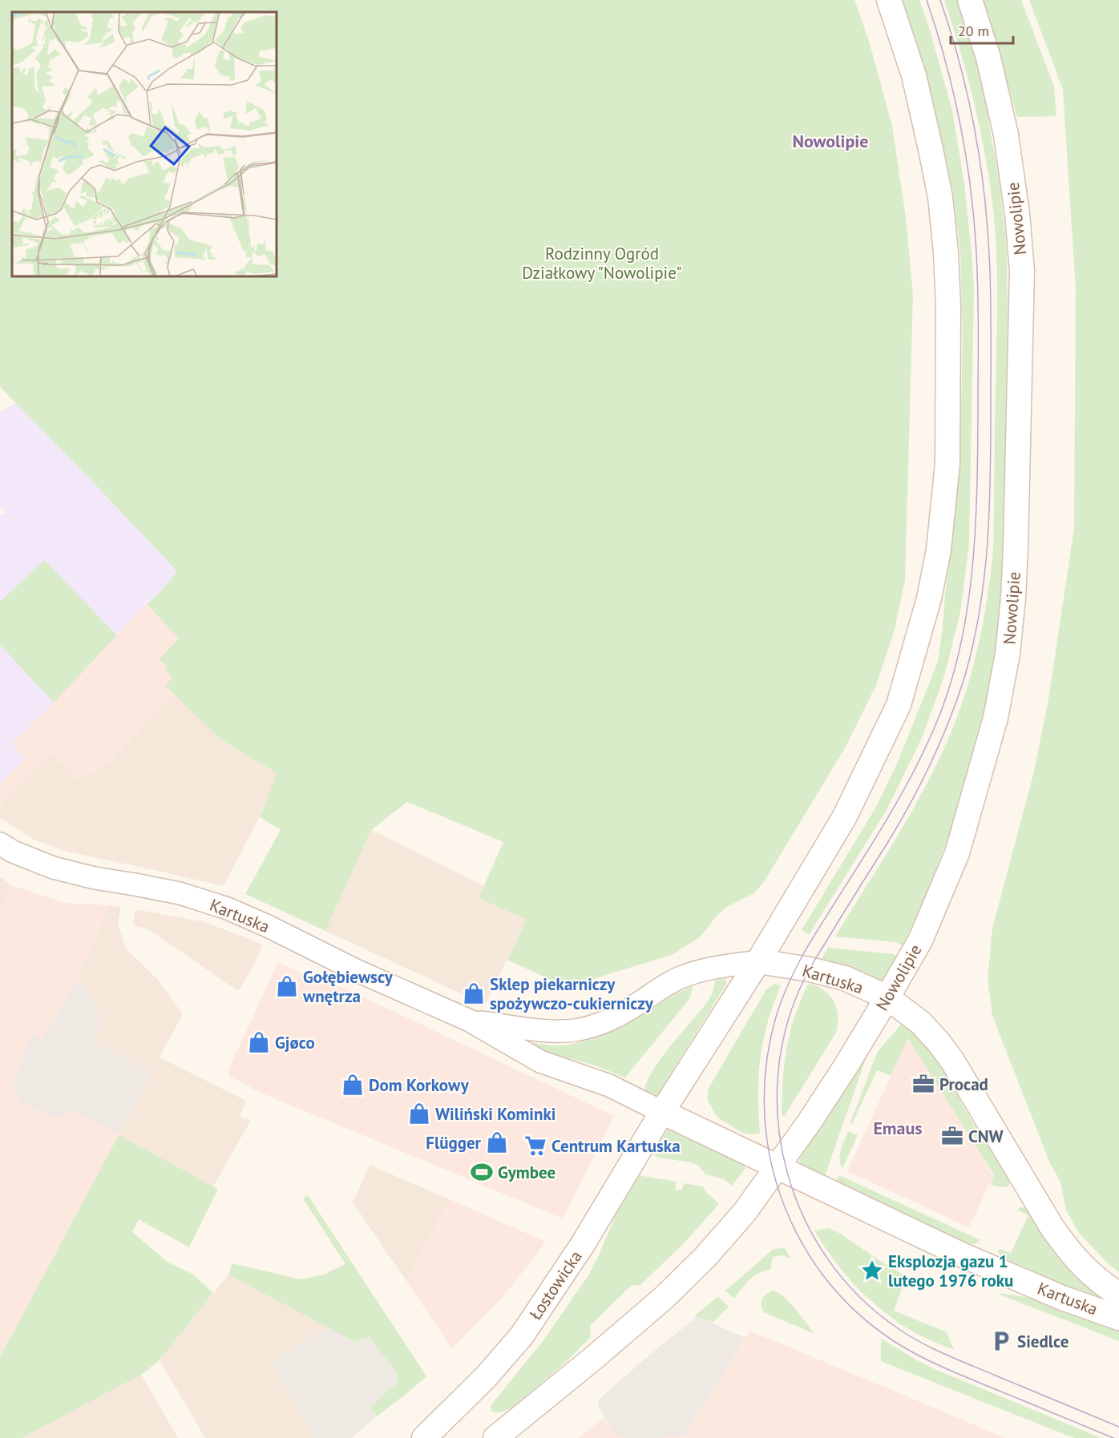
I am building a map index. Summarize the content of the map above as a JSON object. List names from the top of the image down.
{
  "streets": {
    "main road": ["Nowolipie", "Kartuska", "Łostowicka"]
  },
  "crossings": [
    ["Nowolipie", "Kartuska"],
    ["Kartuska", "Łostowicka"]
  ],
  "districts": ["Nowolipie", "Emaus"],
  "parks": ["Rodzinny Ogród Działkowy \"Nowolipie\""],
  "places": {
    "shop": [
      "Gołębiewscy wnętrza",
      "Sklep piekarniczy spożywczo-cukierniczy",
      "Gjøco",
      "Dom Korkowy",
      "Wiliński Kominki",
      "Flügger"
    ],
    "office": ["Procad", "CNW"],
    "supermarket": ["Centrum Kartuska"],
    "sports": ["Gymbee"],
    "place": ["Eksplozja gazu 1 lutego 1976 roku"],
    "parking": ["Siedlce"]
  },
  "scale_bar": "20 m"
}
